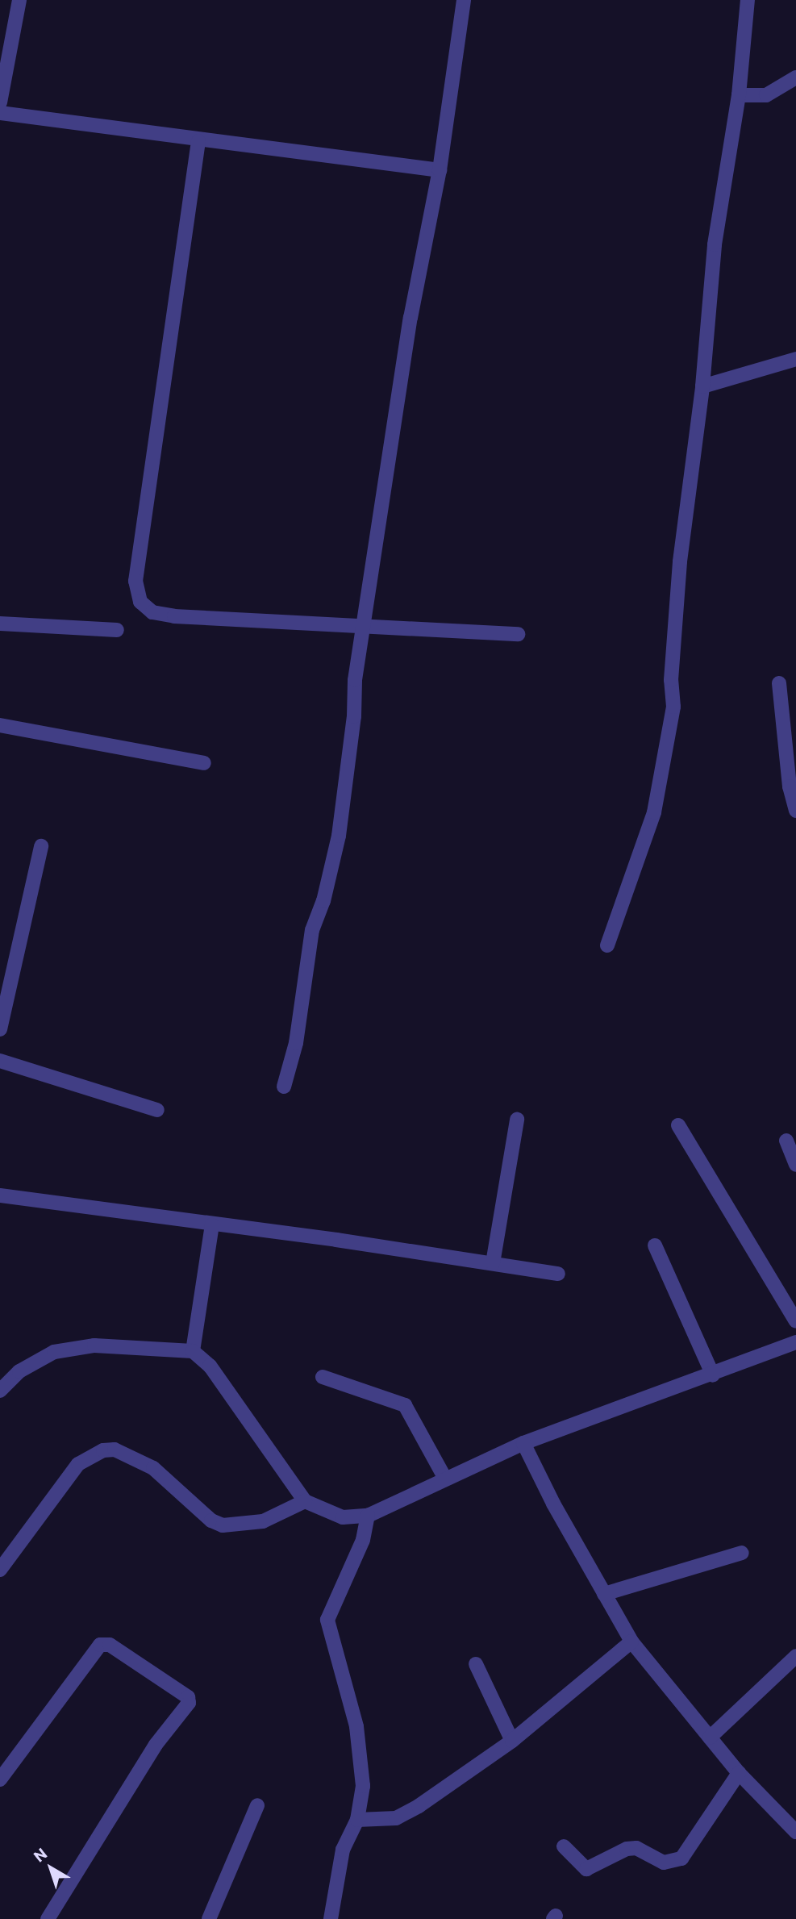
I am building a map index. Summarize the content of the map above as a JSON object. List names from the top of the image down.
{
  "north": "top left"
}
